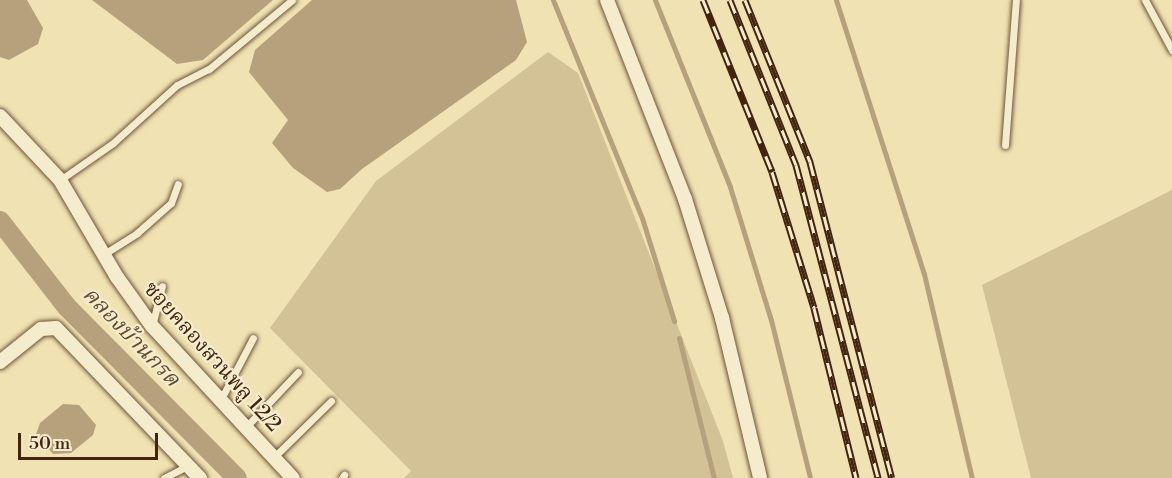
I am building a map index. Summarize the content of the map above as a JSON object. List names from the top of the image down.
{
  "streets": {
    "street": ["ซอยคลองสวนพลู 12/2"]
  },
  "water": ["คลองบ้านกรด"],
  "scale_bar": "50 m"
}
